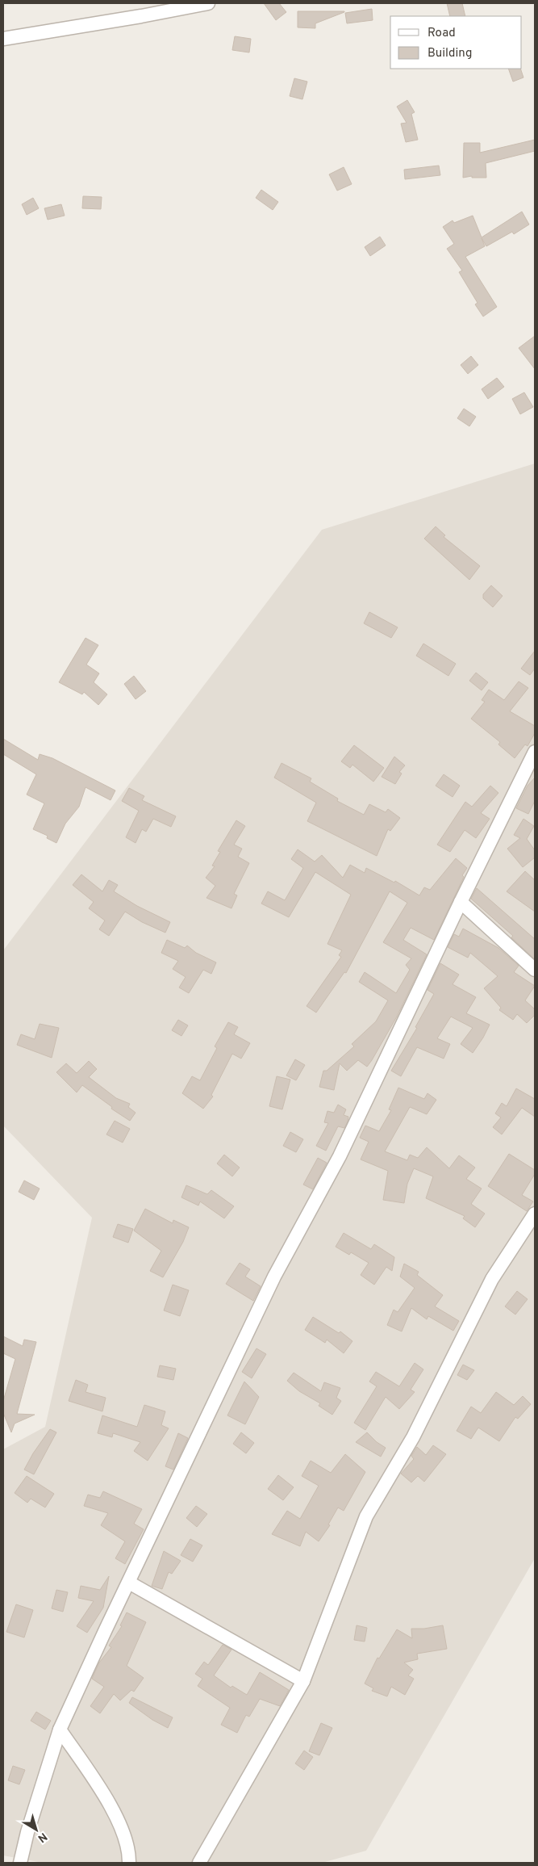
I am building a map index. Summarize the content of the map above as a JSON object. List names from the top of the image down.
{
  "legend": ["Road", "Building"],
  "north": "bottom right"
}
